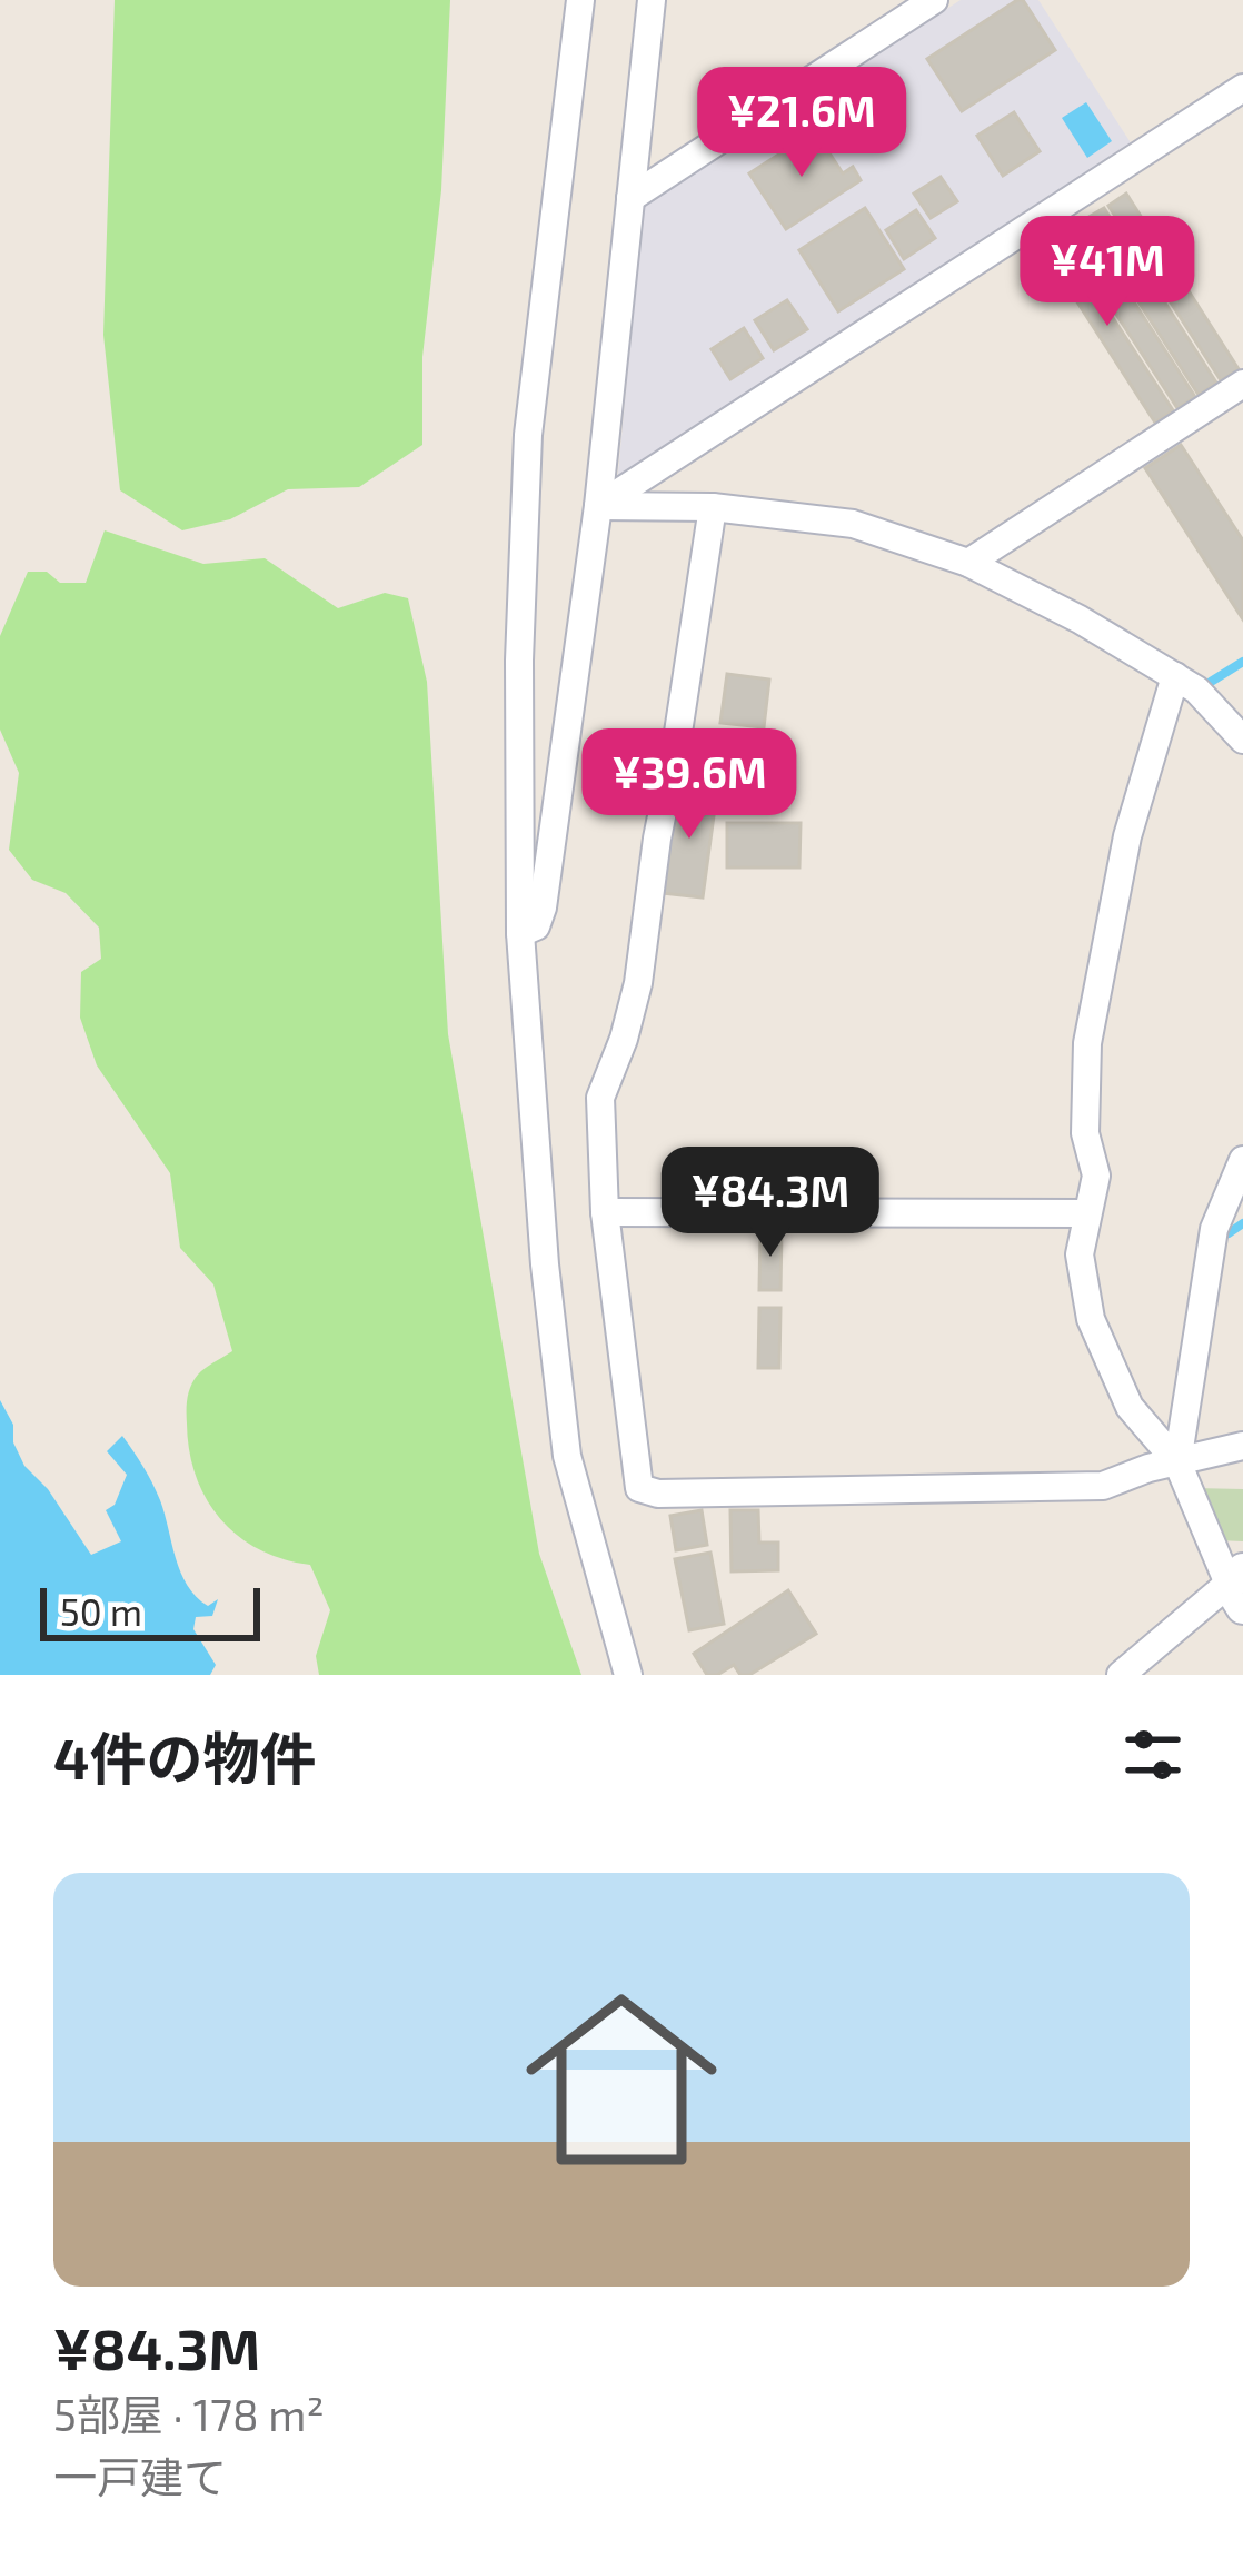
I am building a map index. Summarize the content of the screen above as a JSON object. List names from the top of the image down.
{
  "scale_bar": "50 m",
  "page": {
    "price": [
      "¥21.6M",
      "¥41M",
      "¥39.6M",
      "¥84.3M"
    ],
    "scale": "50 m",
    "heading": "4件の物件",
    "list": [
      {
        "name": "¥84.3M",
        "note": "5部屋 · 178 m² · 一戸建て"
      }
    ]
  }
}
